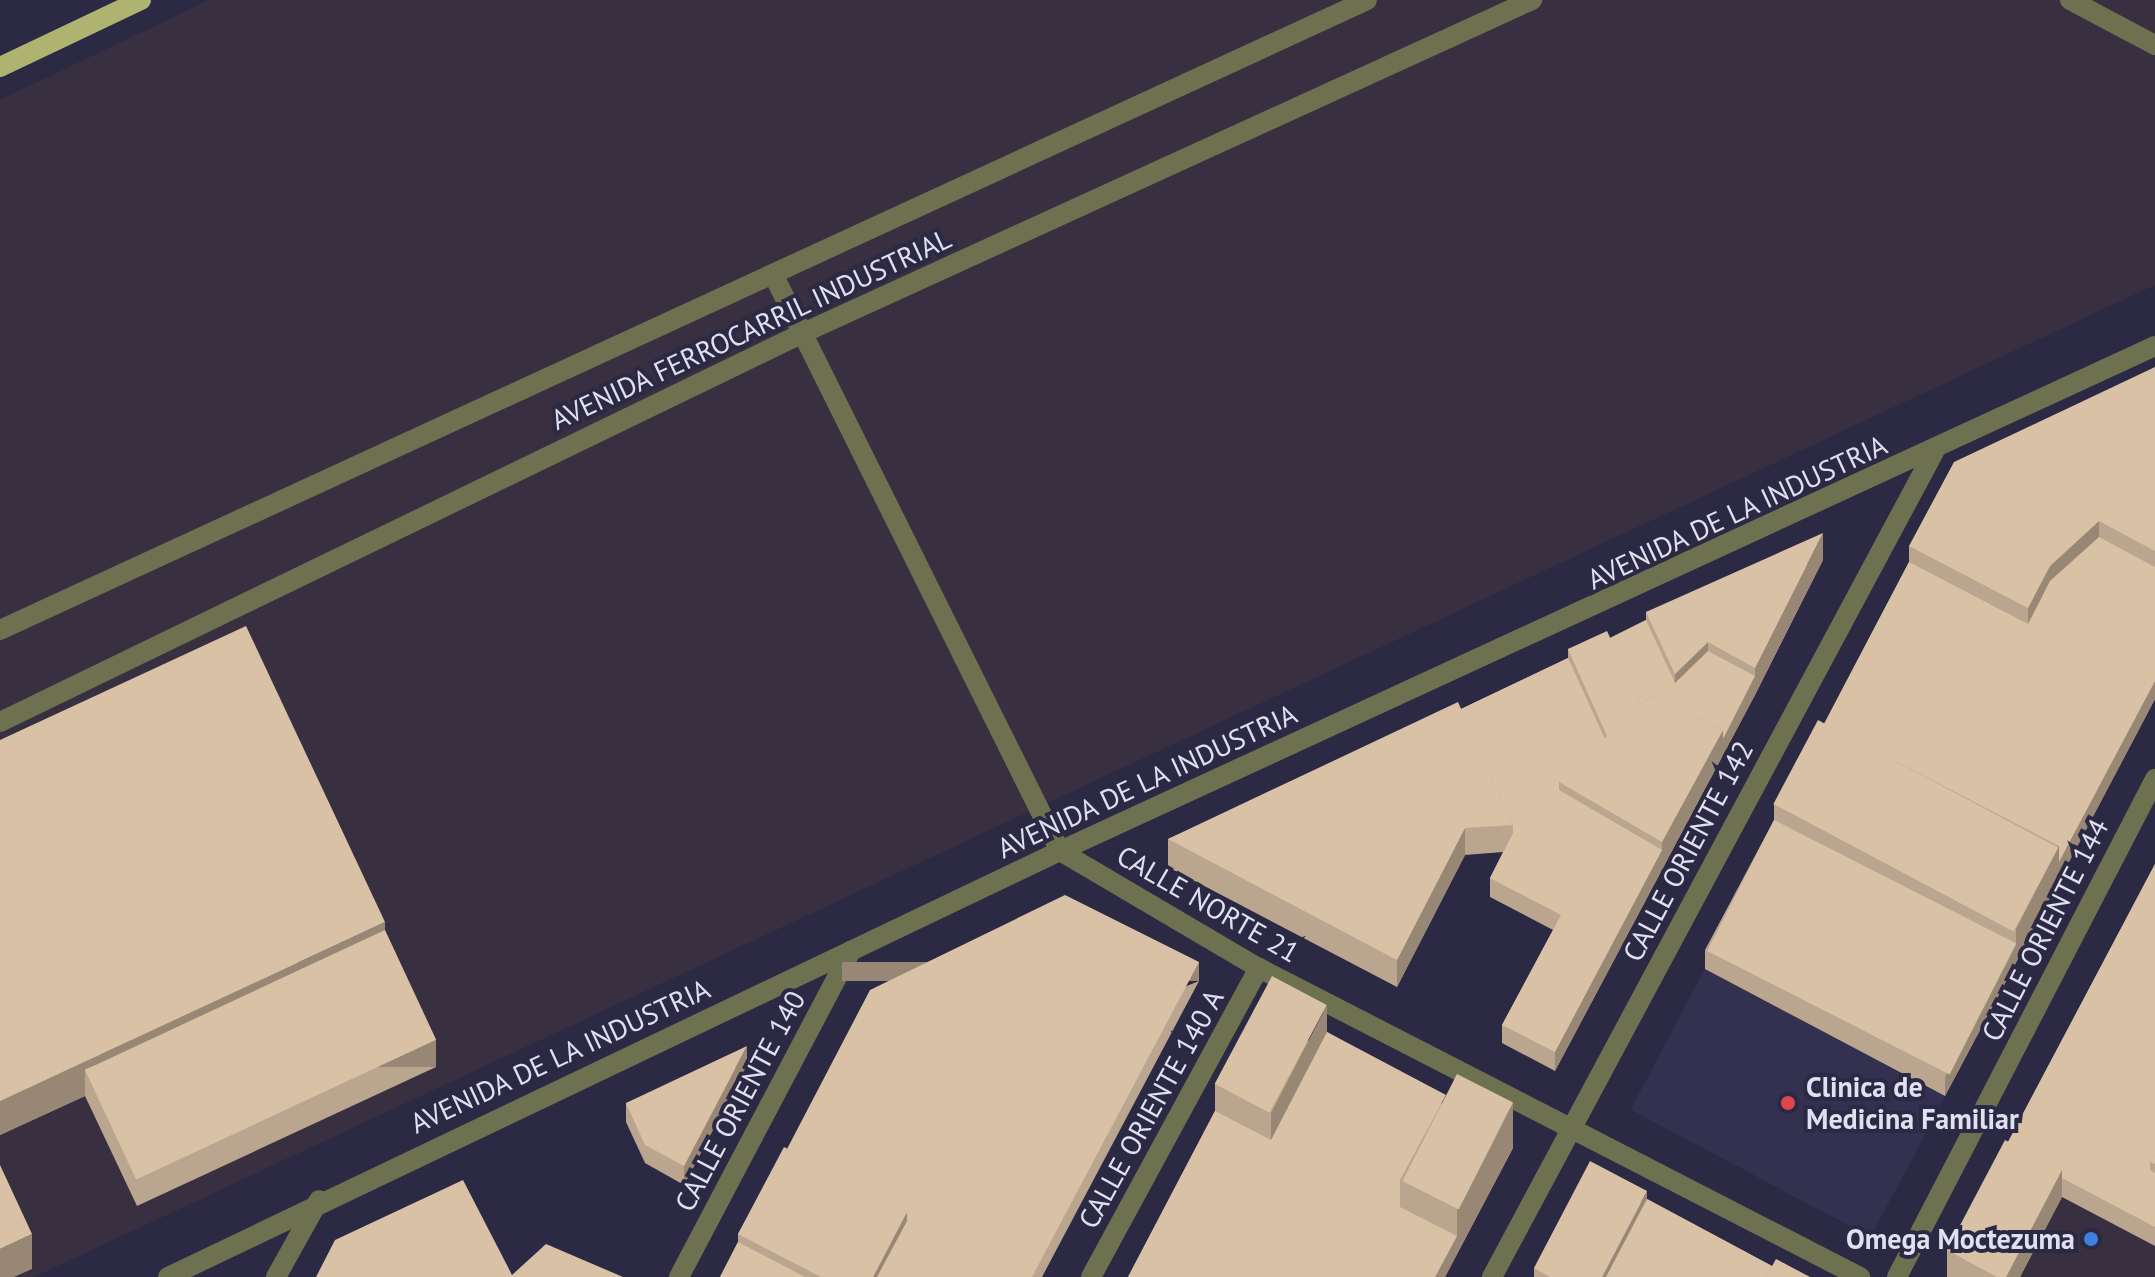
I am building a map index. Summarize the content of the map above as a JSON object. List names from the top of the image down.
{
  "streets": {
    "street": [
      "AVENIDA FERROCARRIL INDUSTRIAL",
      "AVENIDA DE LA INDUSTRIA",
      "CALLE ORIENTE 142",
      "CALLE NORTE 21",
      "CALLE ORIENTE 144",
      "CALLE ORIENTE 140",
      "CALLE ORIENTE 140 A"
    ]
  },
  "crossings": [
    ["AVENIDA DE LA INDUSTRIA", "CALLE ORIENTE 142"],
    ["AVENIDA DE LA INDUSTRIA", "CALLE NORTE 21"],
    ["AVENIDA DE LA INDUSTRIA", "CALLE ORIENTE 140"],
    ["CALLE ORIENTE 142", "CALLE NORTE 21"],
    ["CALLE NORTE 21", "CALLE ORIENTE 140 A"]
  ],
  "places": ["Clinica de Medicina Familiar", "Omega Moctezuma"]
}
